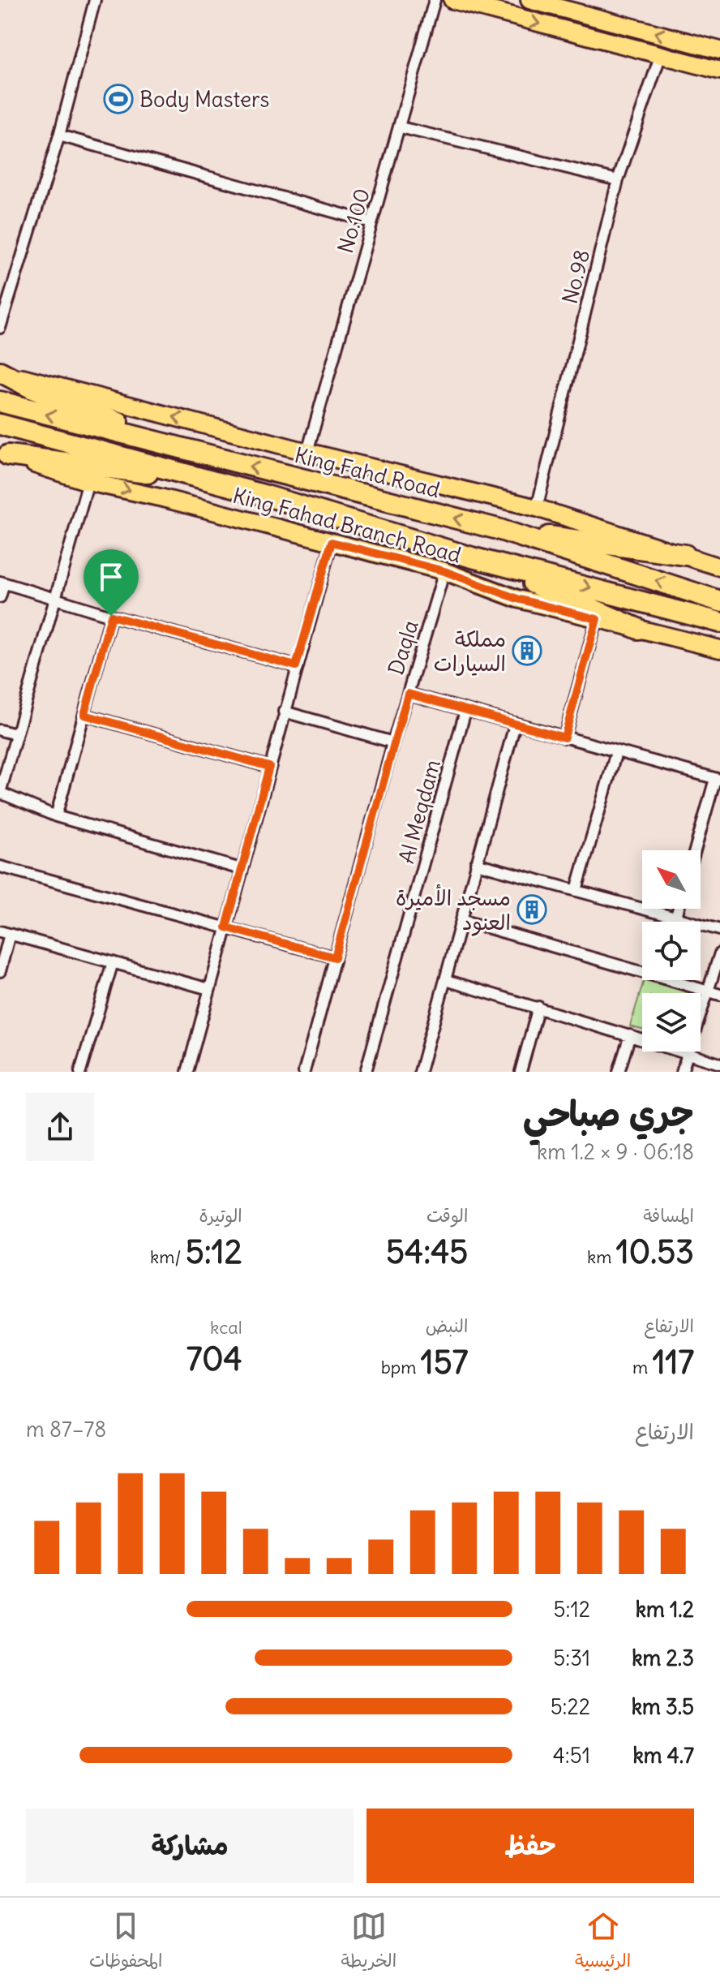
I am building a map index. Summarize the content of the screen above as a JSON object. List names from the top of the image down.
{
  "streets": {
    "highway": ["King Fahd Road"],
    "main road": ["King Fahad Branch Road"],
    "street": [
      "No.100",
      "No.98",
      "Daqla",
      "Al Meqdam"
    ]
  },
  "crossings": [
    ["King Fahad Branch Road", "Daqla"]
  ],
  "places": {
    "sports": ["Body Masters"],
    "building": ["مملكة السيارات", "مسجد الأميرة العنود"]
  },
  "north": "top left",
  "page": {
    "heading": ["جري صباحي", "06:18 · 9 × 1.2 km"],
    "stats": [
      ["المسافة", "10.53 km"],
      ["الوقت", "54:45"],
      ["الوتيرة", "5:12 /km"],
      ["الارتفاع", "117 m"],
      ["النبض", "157 bpm"],
      ["kcal", "704"]
    ],
    "chart": ["الارتفاع", "78–87 m"],
    "list": [
      {
        "name": "1.2 km",
        "note": "5:12"
      },
      {
        "name": "2.3 km",
        "note": "5:31"
      },
      {
        "name": "3.5 km",
        "note": "5:22"
      },
      {
        "name": "4.7 km",
        "note": "4:51"
      }
    ],
    "buttons": ["حفظ", "مشاركة"],
    "tabs": ["الرئيسية", "الخريطة", "المحفوظات"]
  }
}
